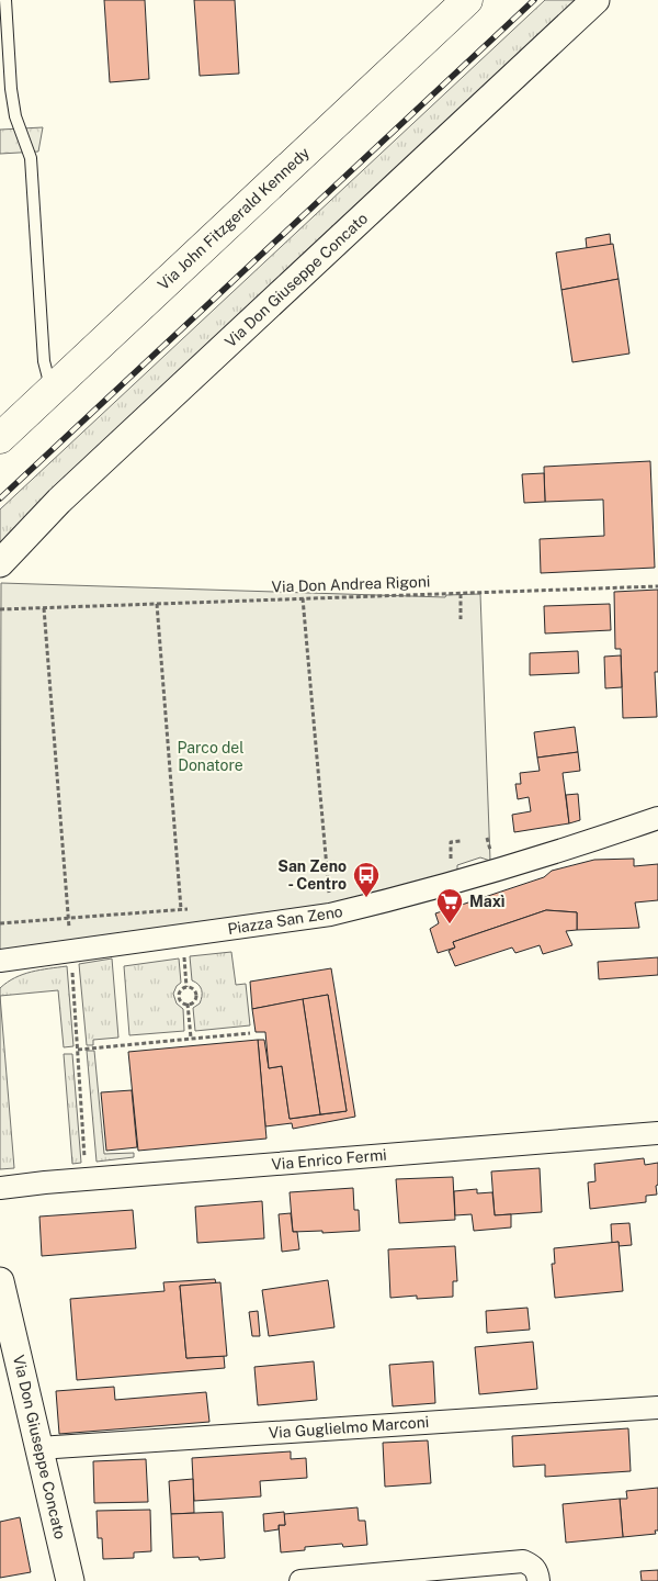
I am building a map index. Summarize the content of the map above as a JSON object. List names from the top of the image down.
{
  "streets": {
    "main road": ["Via John Fitzgerald Kennedy"],
    "street": [
      "Via Don Giuseppe Concato",
      "Piazza San Zeno",
      "Via Enrico Fermi",
      "Via Guglielmo Marconi"
    ],
    "path": ["Via Don Andrea Rigoni"]
  },
  "crossings": [
    ["Via Don Giuseppe Concato", "Via Guglielmo Marconi"]
  ],
  "parks": ["Parco del Donatore"],
  "places": {
    "bus stop": ["San Zeno - Centro"],
    "supermarket": ["Maxì"]
  }
}
